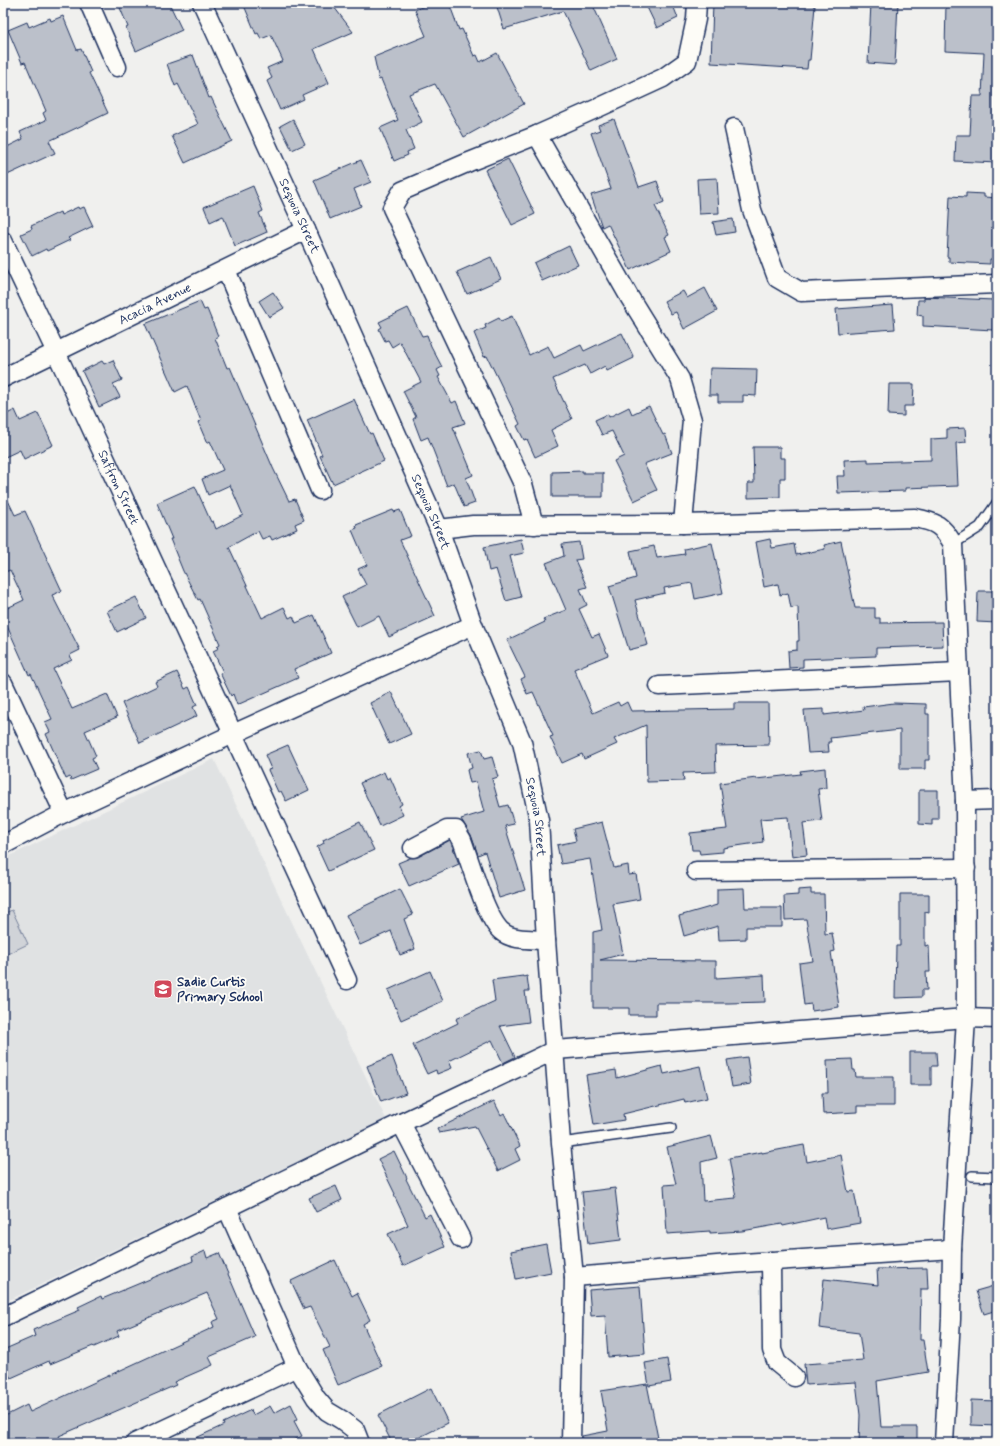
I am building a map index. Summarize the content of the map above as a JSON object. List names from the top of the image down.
{
  "streets": {
    "street": ["Sequoia Street", "Acacia Avenue", "Saffron Street"]
  },
  "crossings": [
    ["Sequoia Street", "Acacia Avenue"],
    ["Acacia Avenue", "Saffron Street"]
  ],
  "places": {
    "school or university": ["Sadie Curtis Primary School"]
  }
}
